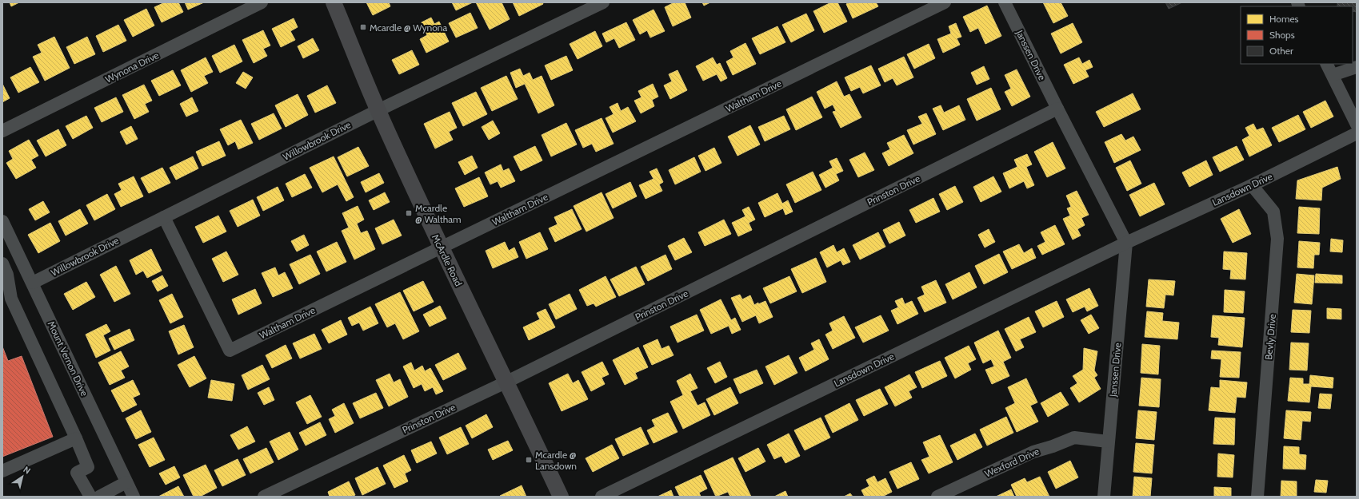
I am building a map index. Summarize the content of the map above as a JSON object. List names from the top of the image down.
{
  "streets": {
    "main road": ["McArdle Road"],
    "street": [
      "Janssen Drive",
      "Wynona Drive",
      "Waltham Drive",
      "Willowbrook Drive",
      "Lansdown Drive",
      "Prinston Drive",
      "Bevly Drive",
      "Mount Vernon Drive",
      "Wexford Drive"
    ]
  },
  "crossings": [
    ["Janssen Drive", "Lansdown Drive"],
    ["Janssen Drive", "Prinston Drive"],
    ["Janssen Drive", "Wexford Drive"],
    ["Waltham Drive", "Willowbrook Drive"],
    ["Waltham Drive", "McArdle Road"],
    ["Willowbrook Drive", "McArdle Road"],
    ["Willowbrook Drive", "Mount Vernon Drive"],
    ["Lansdown Drive", "Bevly Drive"],
    ["Prinston Drive", "McArdle Road"]
  ],
  "places": {
    "transit": ["Mcardle @ Wynona", "Mcardle @ Waltham", "Mcardle @ Lansdown"]
  },
  "legend": ["Homes", "Shops", "Other"],
  "north": "top right"
}
